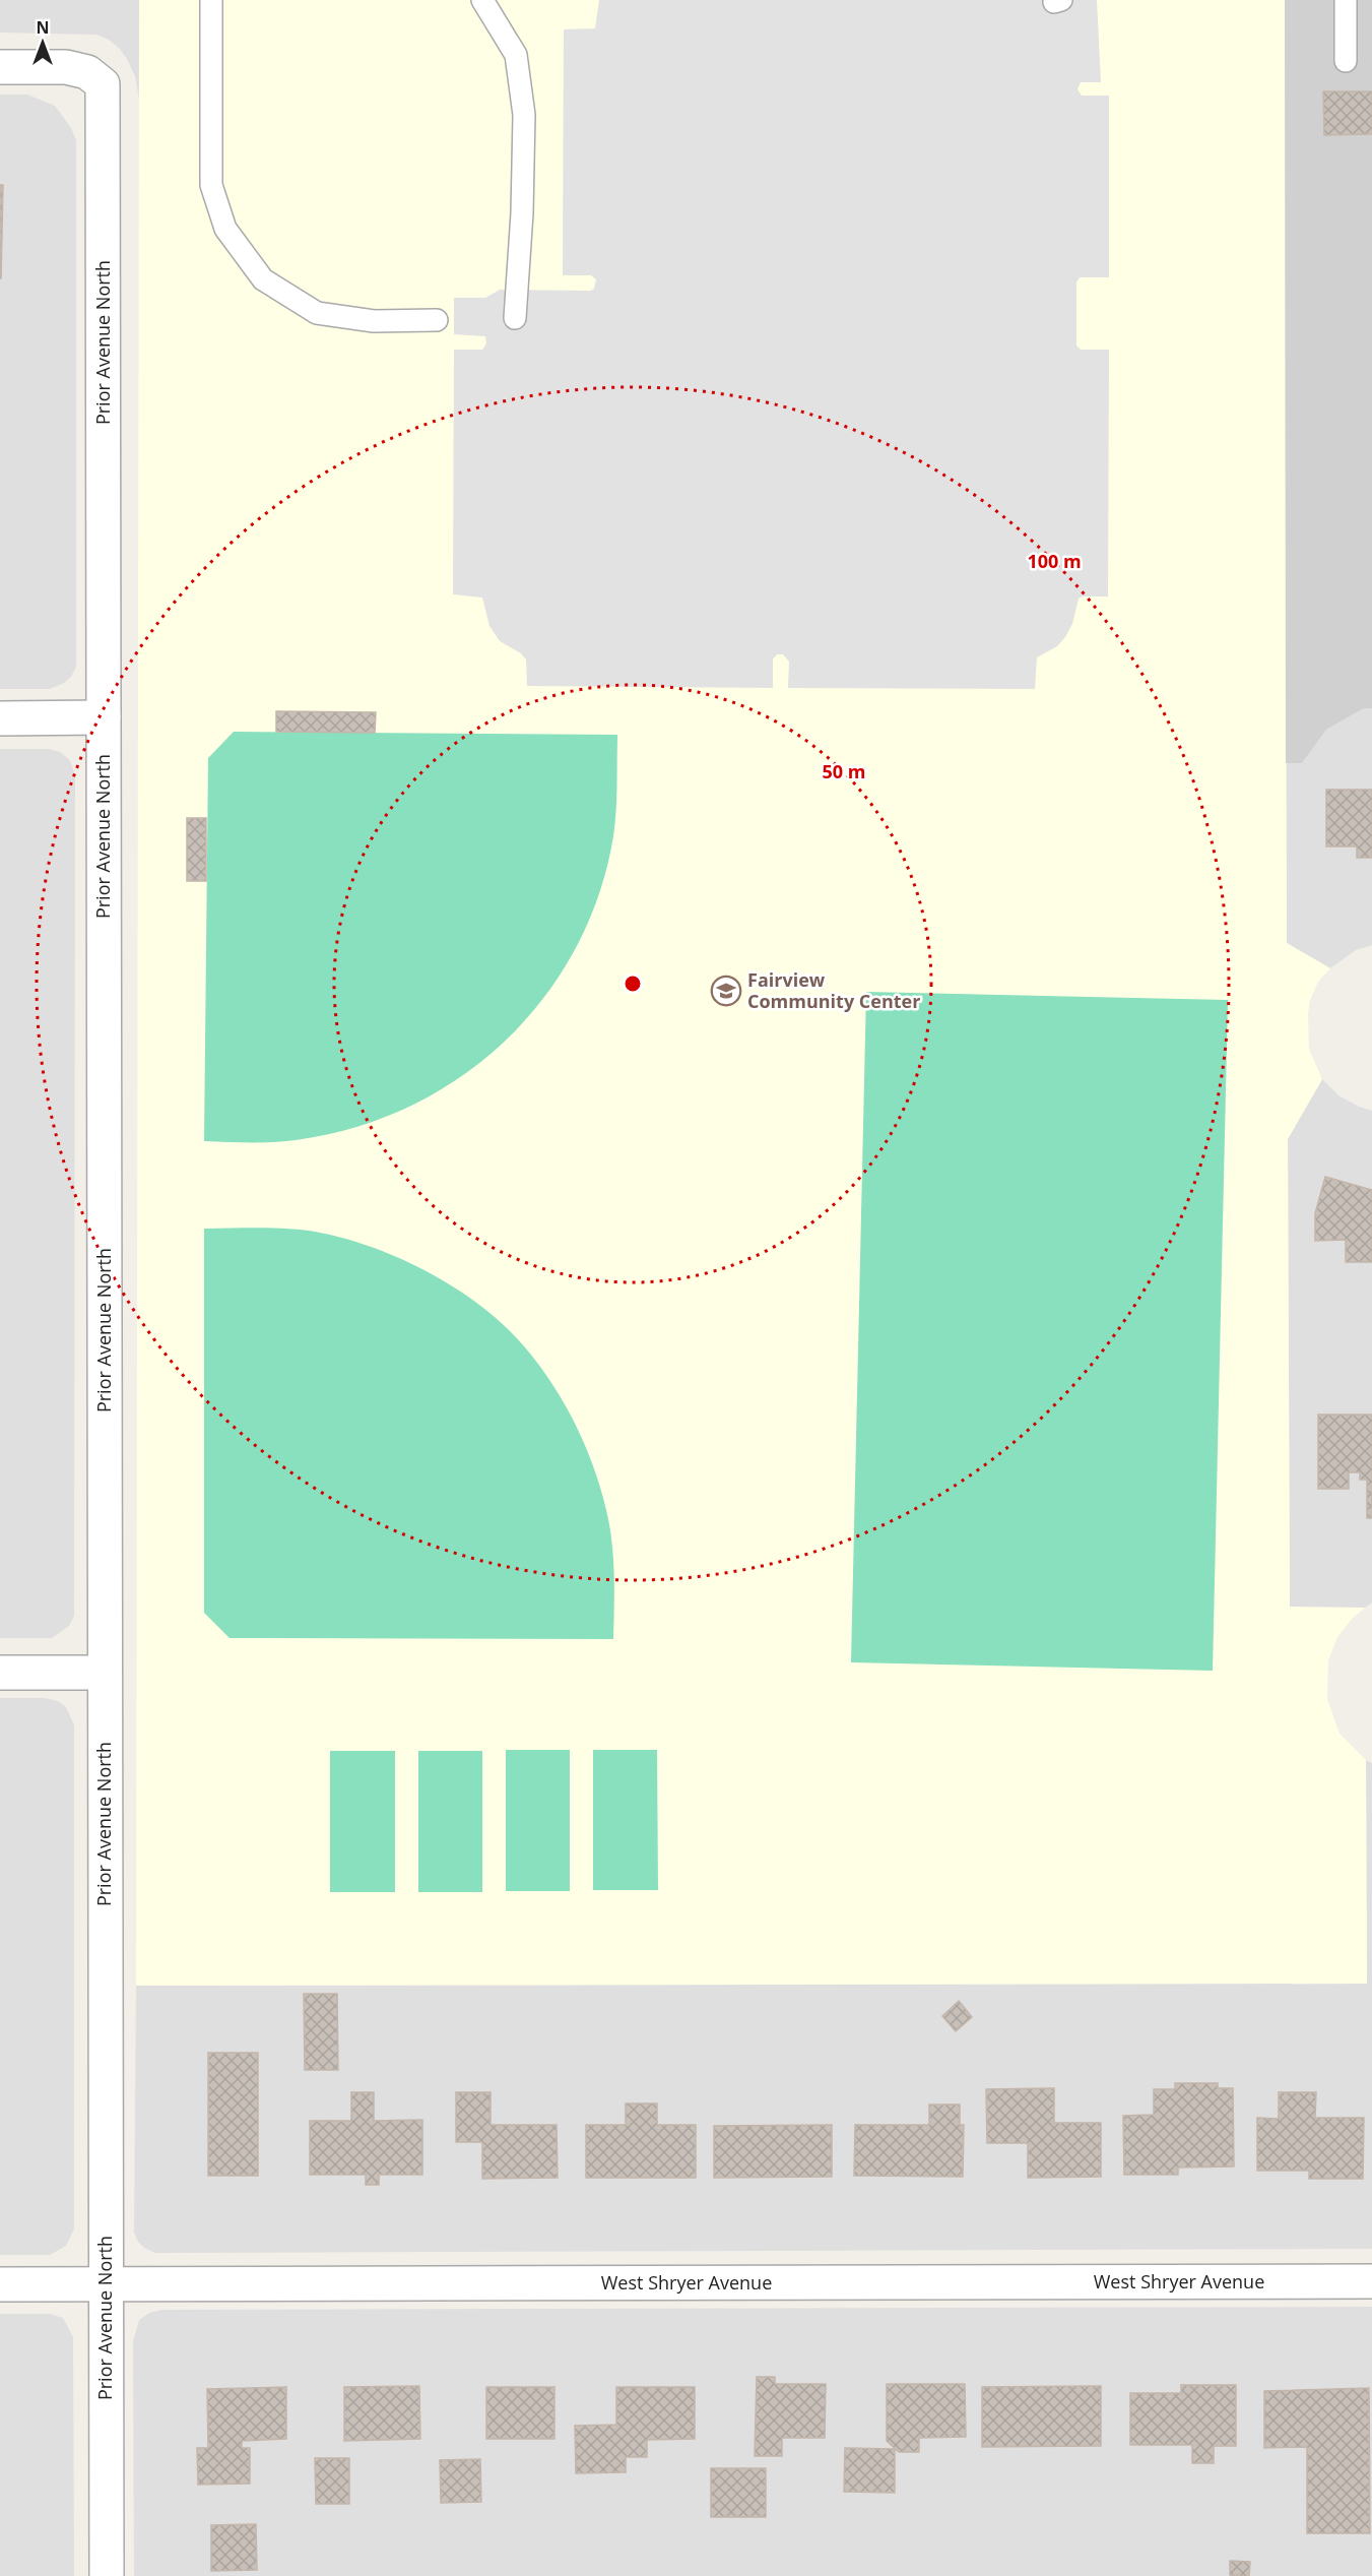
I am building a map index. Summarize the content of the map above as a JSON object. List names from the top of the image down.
{
  "streets": {
    "street": ["Prior Avenue North", "West Shryer Avenue"]
  },
  "crossings": [
    ["Prior Avenue North", "West Shryer Avenue"]
  ],
  "places": {
    "school or university": ["Fairview Community Center"]
  },
  "north": "top",
  "rings": ["100 m", "50 m"]
}
